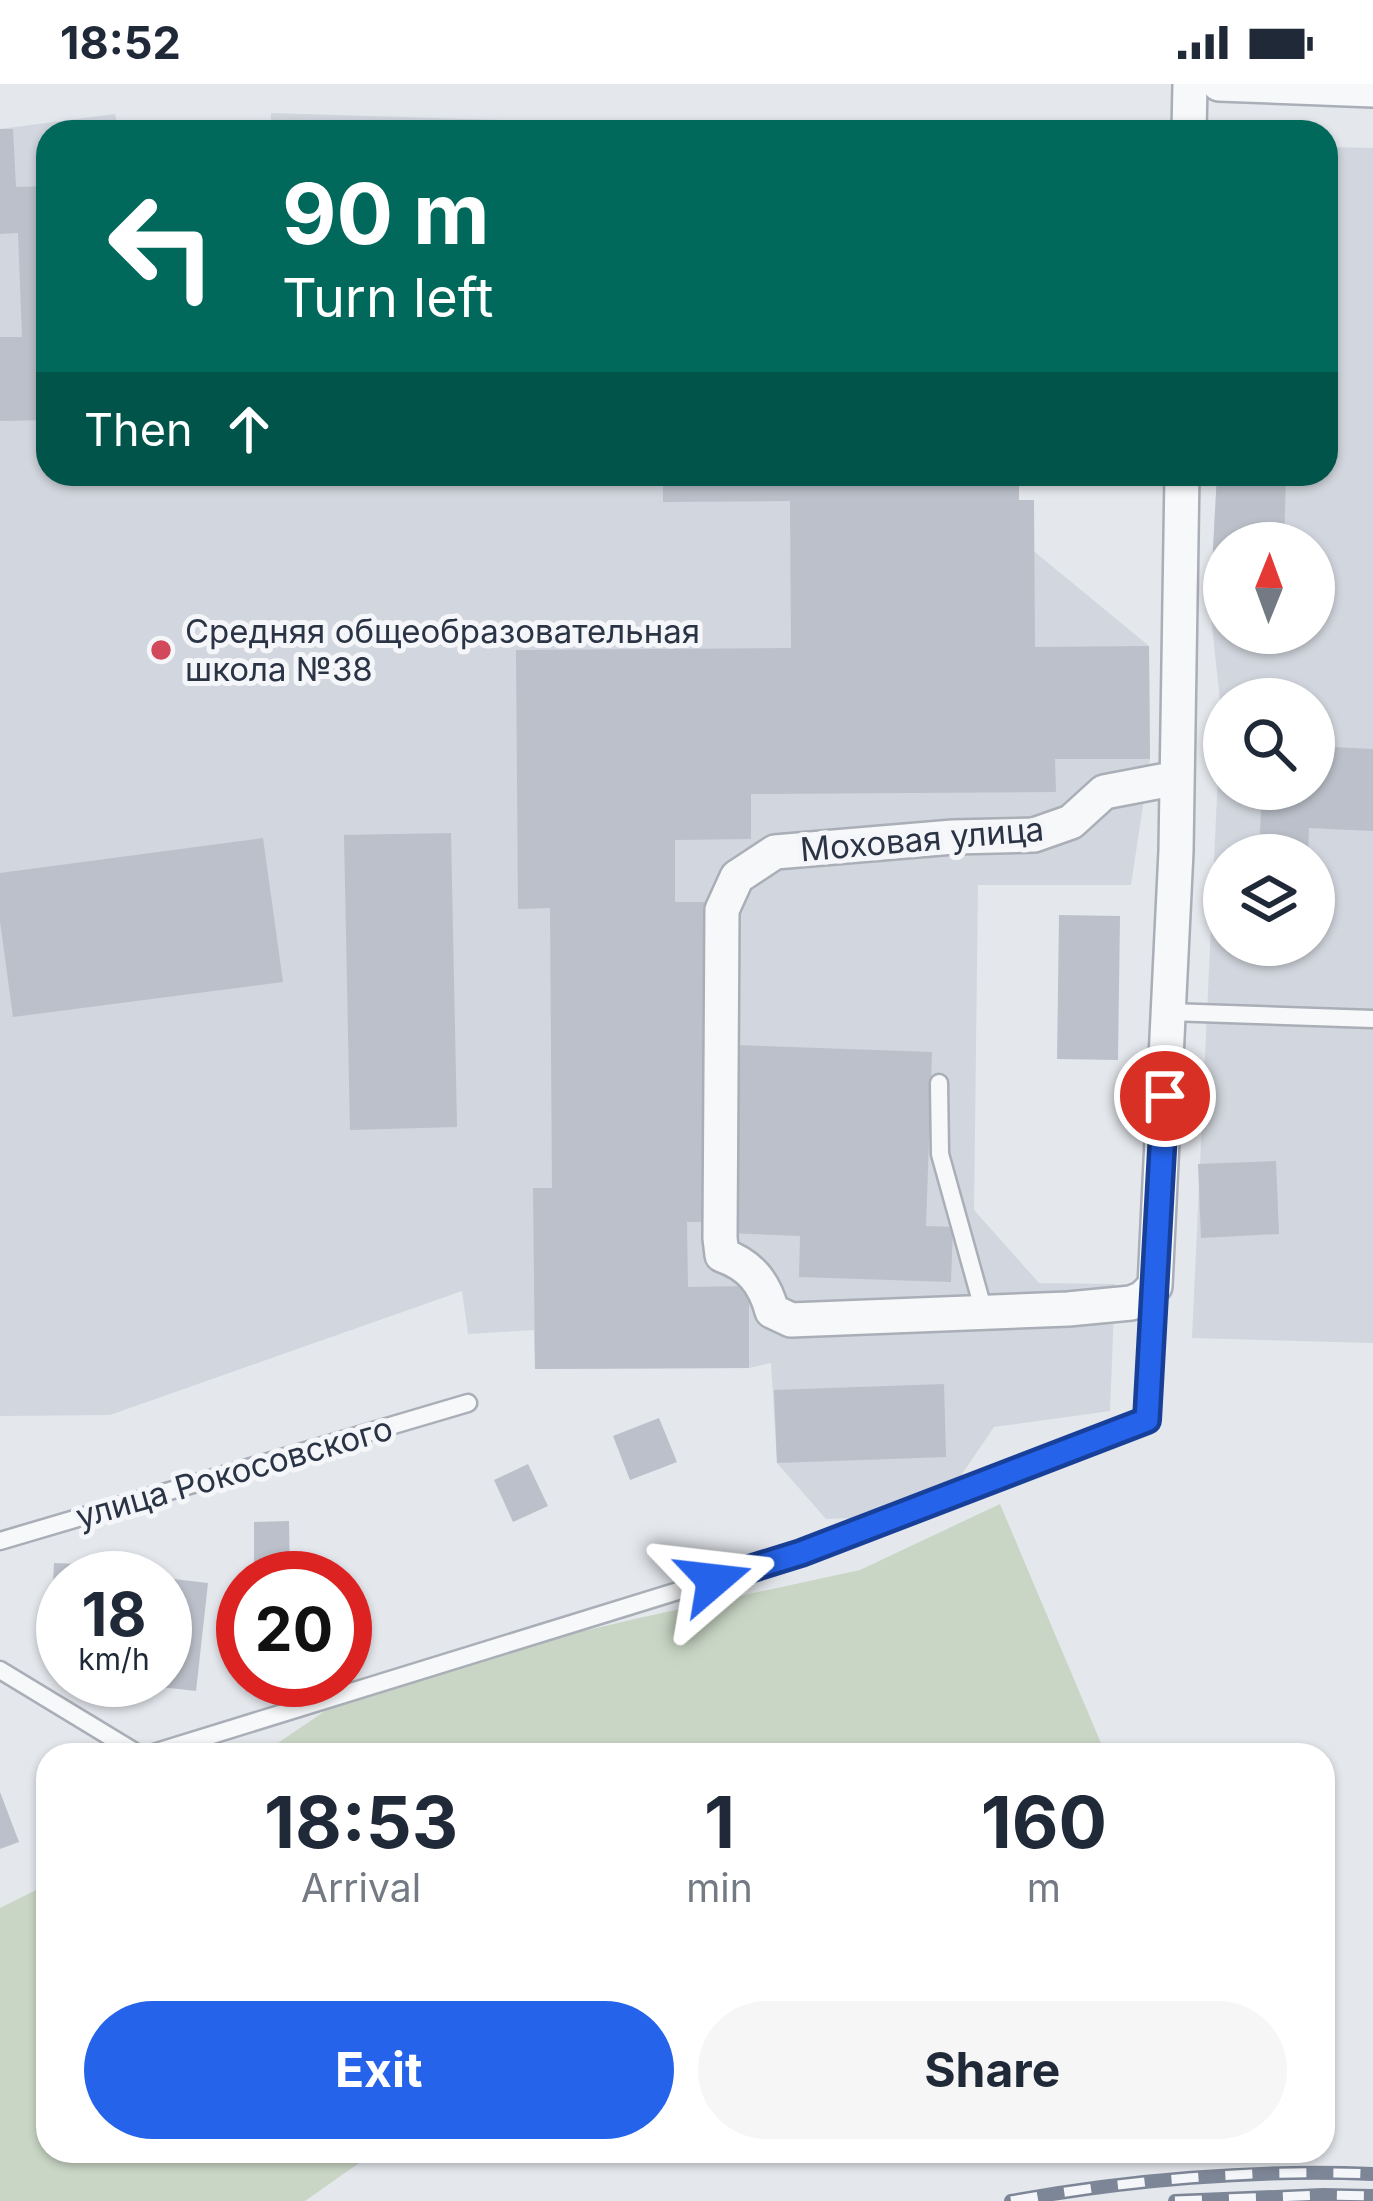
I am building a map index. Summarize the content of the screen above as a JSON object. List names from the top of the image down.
{
  "streets": {
    "street": ["Моховая улица"],
    "lane": ["улица Рокосовского"]
  },
  "places": ["Средняя общеобразовательная школа №38"],
  "north": "top",
  "page": {
    "status": "18:52",
    "turn": ["90 m", "Turn left"],
    "then": "Then",
    "speed": "18 km/h",
    "limit": "20",
    "eta": [
      "18:53",
      "Arrival",
      "1",
      "min",
      "160",
      "m"
    ],
    "buttons": ["Exit", "Share"]
  }
}
